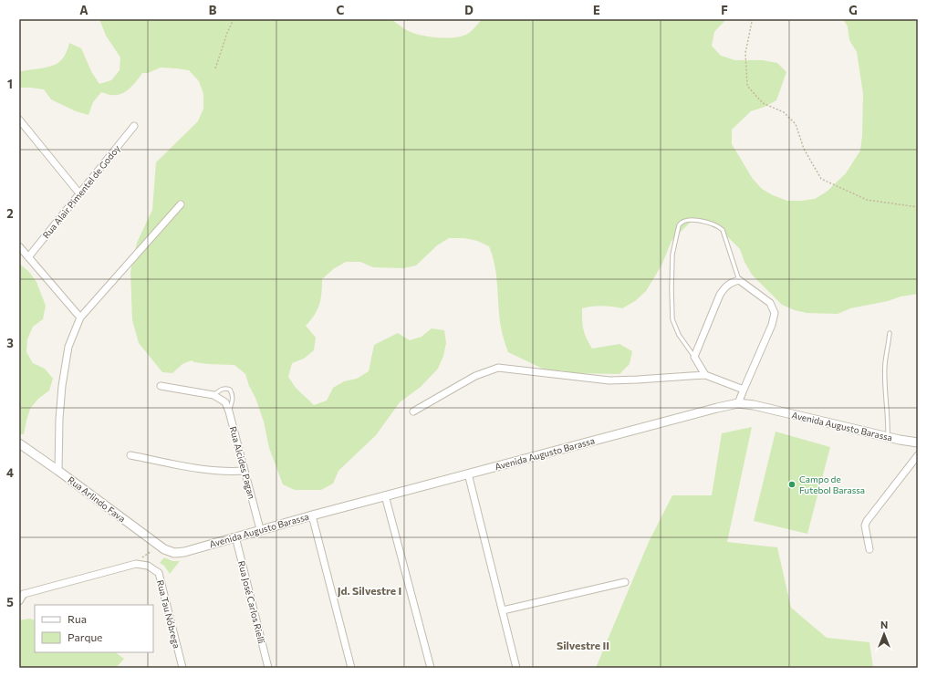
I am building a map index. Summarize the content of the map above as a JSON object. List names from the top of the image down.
{
  "streets": {
    "street": [
      "Rua Alair Pimentel de Godoy",
      "Avenida Augusto Barassa",
      "Rua Alcides Pagan",
      "Rua Arlindo Fava",
      "Rua José Carlos Rielli",
      "Rua Tau Nóbrega"
    ]
  },
  "crossings": [
    ["Avenida Augusto Barassa", "Rua Alcides Pagan"],
    ["Avenida Augusto Barassa", "Rua Arlindo Fava"],
    ["Avenida Augusto Barassa", "Rua José Carlos Rielli"]
  ],
  "districts": ["Jd. Silvestre I", "Silvestre II"],
  "places": ["Campo de Futebol Barassa"],
  "legend": ["Rua", "Parque"],
  "north": "top",
  "grid": {
    "columns": [
      "A",
      "B",
      "C",
      "D",
      "E",
      "F",
      "G"
    ],
    "rows": [
      "1",
      "2",
      "3",
      "4",
      "5"
    ]
  }
}
